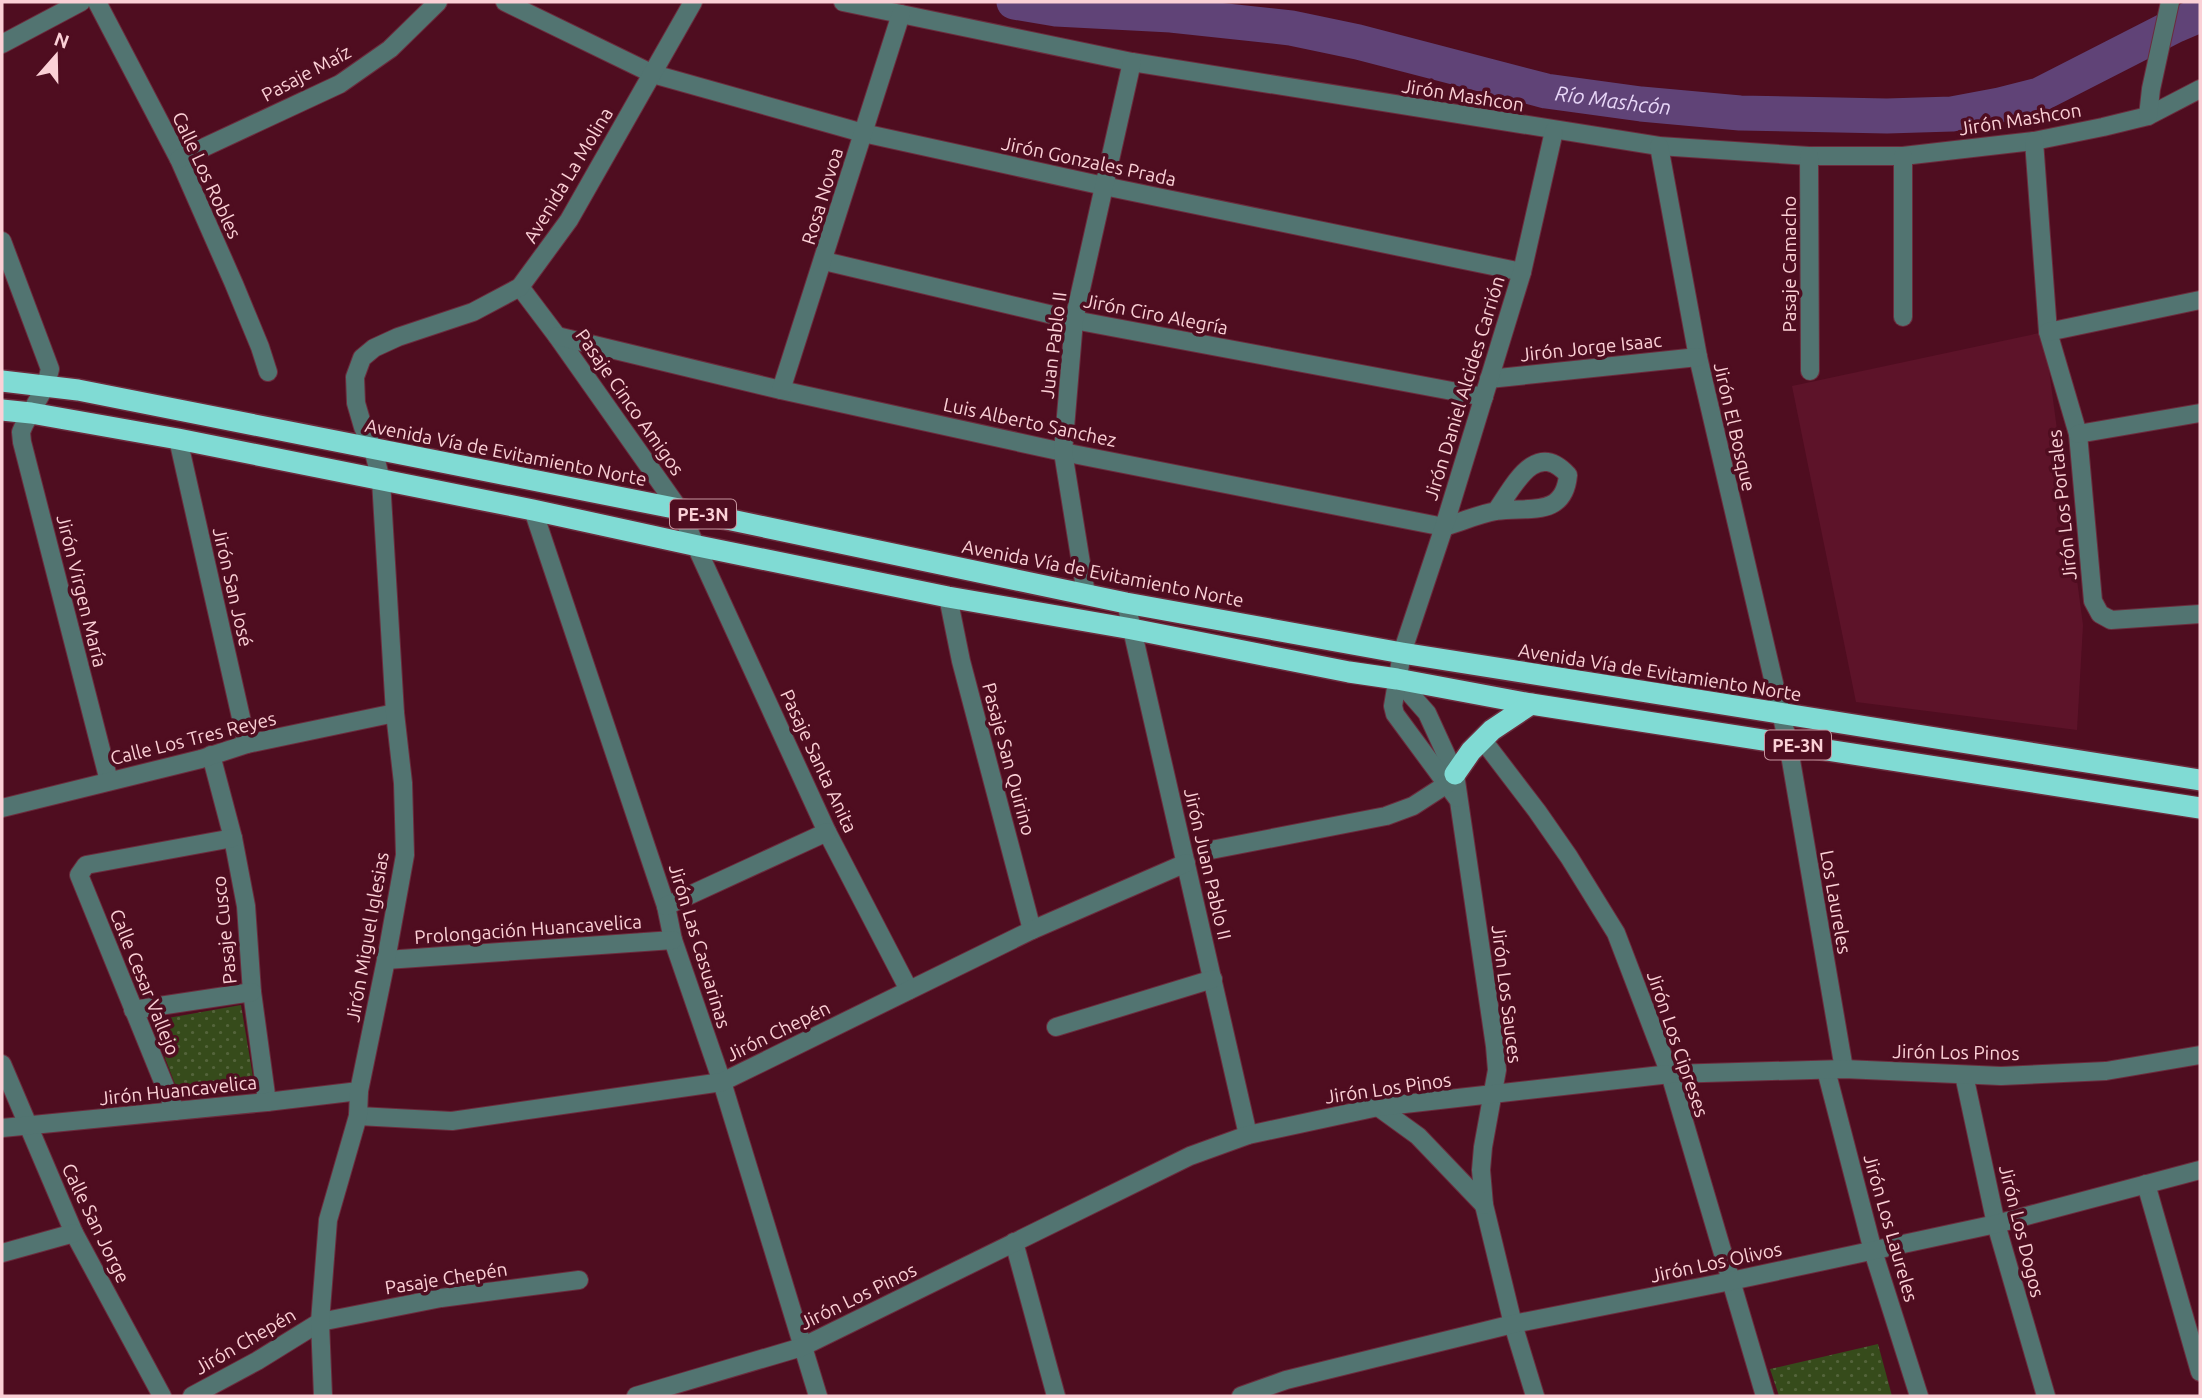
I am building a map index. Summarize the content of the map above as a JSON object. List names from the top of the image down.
{
  "streets": {
    "highway": ["Avenida Vía de Evitamiento Norte", "PE-3N"],
    "street": [
      "Pasaje Maíz",
      "Jirón Mashcon",
      "Jirón Gonzales Prada",
      "Calle Los Robles",
      "Avenida La Molina",
      "Rosa Novoa",
      "Pasaje Camacho",
      "Jirón Ciro Alegría",
      "Juan Pablo II",
      "Jirón Jorge Isaac",
      "Jirón Daniel Alcides Carrión",
      "Pasaje Cinco Amigos",
      "Luis Alberto Sanchez",
      "Jirón El Bosque",
      "Jirón Los Portales",
      "Jirón San José",
      "Jirón Virgen María",
      "Calle Los Tres Reyes",
      "Pasaje San Quirino",
      "Pasaje Santa Anita",
      "Jirón Juan Pablo II",
      "Los Laureles",
      "Prolongación Huancavelica",
      "Pasaje Cusco",
      "Jirón Miguel Iglesias",
      "Jirón Las Casuarinas",
      "Calle Cesar Vallejo",
      "Jirón Los Sauces",
      "Jirón Chepén",
      "Jirón Los Cipreses",
      "Jirón Los Pinos",
      "Jirón Huancavelica",
      "Calle San Jorge",
      "Jirón Los Laureles",
      "Jirón Los Dogos",
      "Jirón Los Olivos",
      "Pasaje Chepén"
    ]
  },
  "crossings": [
    ["Pasaje Maíz", "Calle Los Robles"],
    ["Jirón Mashcon", "Rosa Novoa"],
    ["Jirón Mashcon", "Pasaje Camacho"],
    ["Jirón Mashcon", "Juan Pablo II"],
    ["Jirón Mashcon", "Jirón Daniel Alcides Carrión"],
    ["Jirón Mashcon", "Jirón El Bosque"],
    ["Jirón Mashcon", "Jirón Los Portales"],
    ["Jirón Gonzales Prada", "Avenida La Molina"],
    ["Jirón Gonzales Prada", "Rosa Novoa"],
    ["Jirón Gonzales Prada", "Juan Pablo II"],
    ["Jirón Gonzales Prada", "Jirón Daniel Alcides Carrión"],
    ["Avenida La Molina", "Pasaje Cinco Amigos"],
    ["Avenida La Molina", "Avenida Vía de Evitamiento Norte"],
    ["Avenida La Molina", "PE-3N"],
    ["Avenida La Molina", "Jirón Miguel Iglesias"],
    ["Rosa Novoa", "Jirón Ciro Alegría"],
    ["Rosa Novoa", "Luis Alberto Sanchez"],
    ["Jirón Ciro Alegría", "Juan Pablo II"],
    ["Jirón Ciro Alegría", "Jirón Daniel Alcides Carrión"],
    ["Juan Pablo II", "Luis Alberto Sanchez"],
    ["Juan Pablo II", "Avenida Vía de Evitamiento Norte"],
    ["Jirón Jorge Isaac", "Jirón Daniel Alcides Carrión"],
    ["Jirón Jorge Isaac", "Jirón El Bosque"],
    ["Jirón Daniel Alcides Carrión", "Luis Alberto Sanchez"],
    ["Jirón Daniel Alcides Carrión", "Avenida Vía de Evitamiento Norte"],
    ["Jirón Daniel Alcides Carrión", "PE-3N"],
    ["Jirón Daniel Alcides Carrión", "Jirón Los Sauces"],
    ["Pasaje Cinco Amigos", "Luis Alberto Sanchez"],
    ["Pasaje Cinco Amigos", "Avenida Vía de Evitamiento Norte"],
    ["Pasaje Cinco Amigos", "PE-3N"],
    ["Pasaje Cinco Amigos", "Pasaje Santa Anita"],
    ["Jirón El Bosque", "Avenida Vía de Evitamiento Norte"],
    ["Jirón El Bosque", "PE-3N"],
    ["Jirón El Bosque", "Los Laureles"],
    ["Avenida Vía de Evitamiento Norte", "Jirón Virgen María"],
    ["Avenida Vía de Evitamiento Norte", "Jirón Juan Pablo II"],
    ["PE-3N", "Jirón San José"],
    ["PE-3N", "Jirón Virgen María"],
    ["PE-3N", "Pasaje San Quirino"],
    ["PE-3N", "Pasaje Santa Anita"],
    ["PE-3N", "Jirón Juan Pablo II"],
    ["PE-3N", "Los Laureles"],
    ["PE-3N", "Jirón Miguel Iglesias"],
    ["PE-3N", "Jirón Las Casuarinas"],
    ["PE-3N", "Jirón Los Sauces"],
    ["Jirón San José", "Calle Los Tres Reyes"],
    ["Jirón Virgen María", "Calle Los Tres Reyes"],
    ["Calle Los Tres Reyes", "Pasaje Cusco"],
    ["Calle Los Tres Reyes", "Jirón Miguel Iglesias"],
    ["Pasaje San Quirino", "Jirón Chepén"],
    ["Pasaje Santa Anita", "Prolongación Huancavelica"],
    ["Pasaje Santa Anita", "Jirón Chepén"],
    ["Jirón Juan Pablo II", "Jirón Chepén"],
    ["Jirón Juan Pablo II", "Jirón Los Pinos"],
    ["Los Laureles", "Jirón Los Pinos"],
    ["Los Laureles", "Jirón Los Laureles"],
    ["Prolongación Huancavelica", "Jirón Miguel Iglesias"],
    ["Prolongación Huancavelica", "Jirón Las Casuarinas"],
    ["Pasaje Cusco", "Calle Cesar Vallejo"],
    ["Pasaje Cusco", "Jirón Huancavelica"],
    ["Jirón Miguel Iglesias", "Jirón Chepén"],
    ["Jirón Miguel Iglesias", "Jirón Huancavelica"],
    ["Jirón Miguel Iglesias", "Pasaje Chepén"],
    ["Jirón Las Casuarinas", "Jirón Chepén"],
    ["Jirón Las Casuarinas", "Jirón Los Pinos"],
    ["Calle Cesar Vallejo", "Jirón Huancavelica"],
    ["Jirón Los Sauces", "Jirón Los Pinos"],
    ["Jirón Los Sauces", "Jirón Los Olivos"],
    ["Jirón Chepén", "Pasaje Chepén"],
    ["Jirón Los Cipreses", "Jirón Los Pinos"],
    ["Jirón Los Cipreses", "Jirón Los Olivos"],
    ["Jirón Los Pinos", "Jirón Los Laureles"],
    ["Jirón Los Pinos", "Jirón Los Dogos"],
    ["Jirón Huancavelica", "Calle San Jorge"],
    ["Jirón Los Laureles", "Jirón Los Olivos"],
    ["Jirón Los Dogos", "Jirón Los Olivos"]
  ],
  "water": ["Río Mashcón"],
  "north": "top"
}
